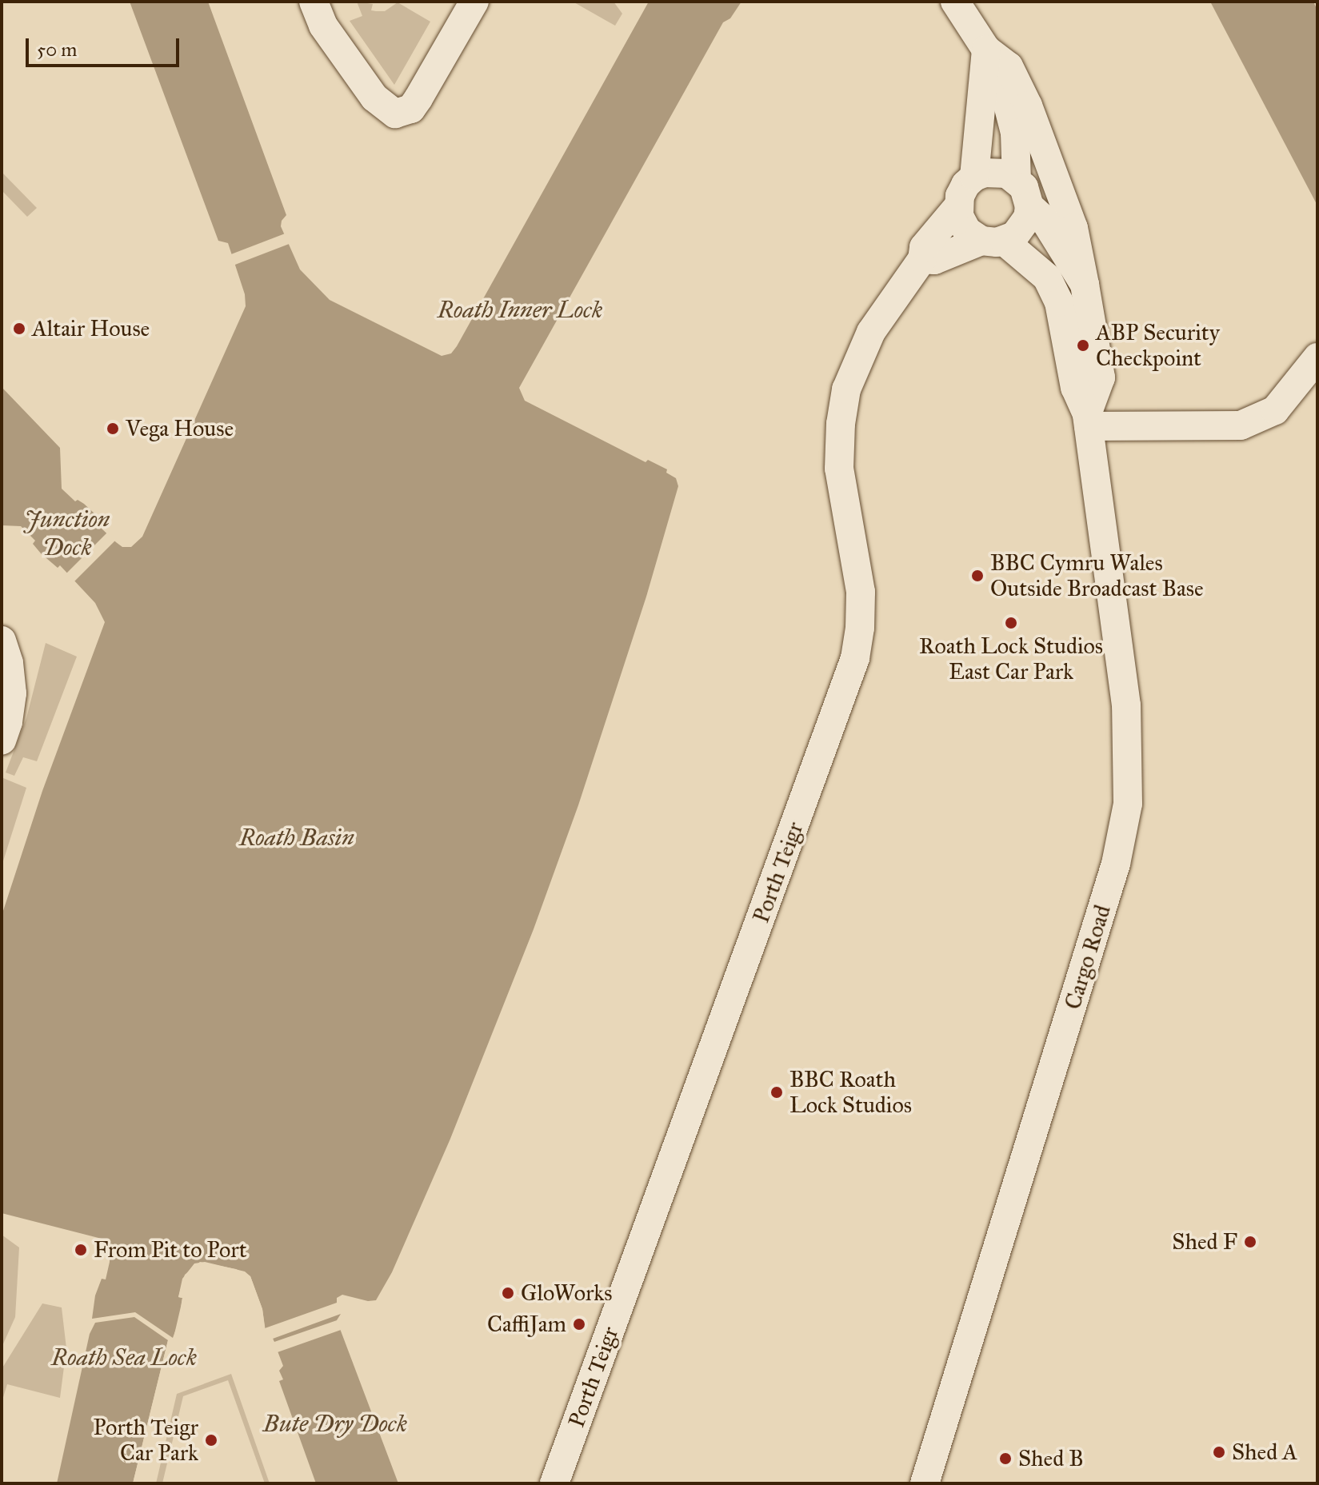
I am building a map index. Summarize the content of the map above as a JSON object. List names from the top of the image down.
{
  "streets": {
    "street": ["Porth Teigr", "Cargo Road"]
  },
  "water": [
    "Roath Inner Lock",
    "Junction Dock",
    "Roath Basin",
    "Roath Sea Lock",
    "Bute Dry Dock"
  ],
  "places": [
    "Altair House",
    "ABP Security Checkpoint",
    "Vega House",
    "BBC Cymru Wales Outside Broadcast Base",
    "Roath Lock Studios East Car Park",
    "BBC Roath Lock Studios",
    "Shed F",
    "From Pit to Port",
    "GloWorks",
    "CaffiJam",
    "Porth Teigr Car Park",
    "Shed A",
    "Shed B"
  ],
  "scale_bar": "50 m"
}
